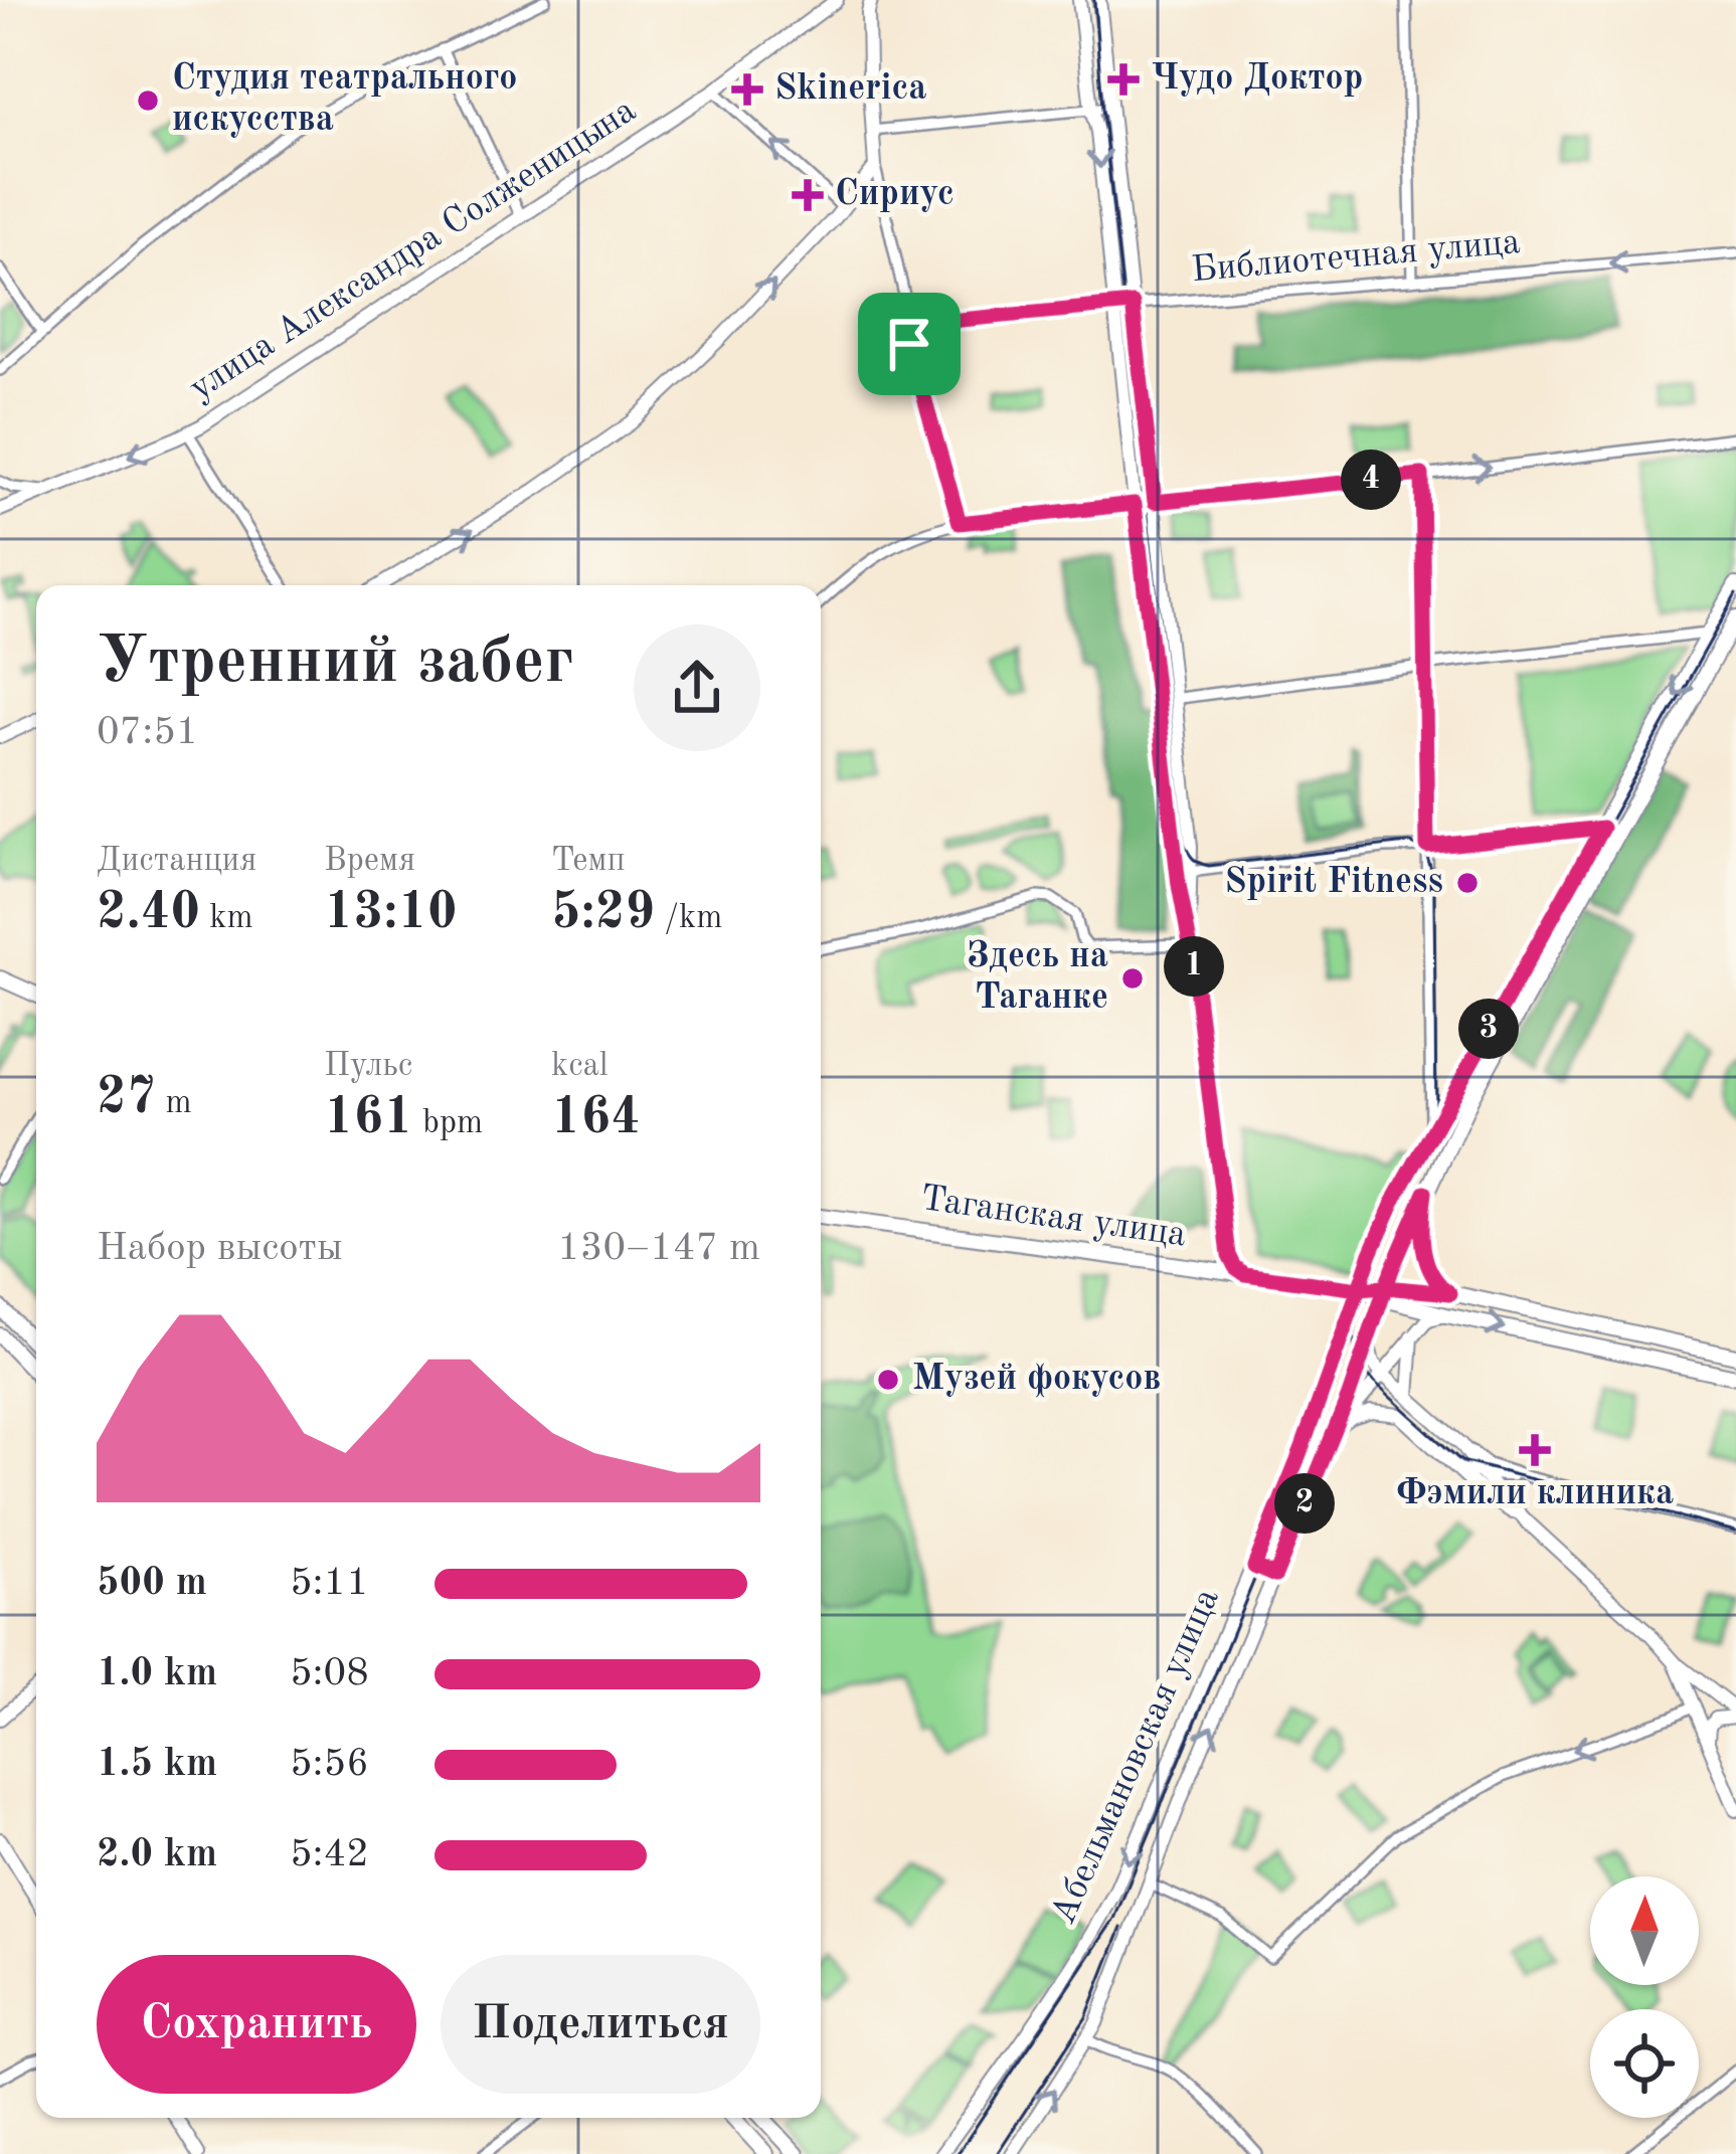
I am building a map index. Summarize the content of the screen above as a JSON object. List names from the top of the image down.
{
  "streets": {
    "main road": ["Таганская улица"],
    "street": ["улица Александра Солженицына", "Библиотечная улица", "Абельмановская улица"]
  },
  "crossings": [
    ["Таганская улица", "Абельмановская улица"]
  ],
  "one_way": ["Библиотечная улица"],
  "places": {
    "health": [
      "Чудо Доктор",
      "Skinerica",
      "Сириус",
      "Фэмили клиника"
    ],
    "other": [
      "Студия театрального искусства",
      "Spirit Fitness",
      "Здесь на Таганке",
      "Музей фокусов"
    ]
  },
  "north": "top",
  "page": {
    "pins": [
      "4",
      "1",
      "3",
      "2"
    ],
    "heading": ["Утренний забег", "07:51"],
    "stats": [
      ["Дистанция", "2.40 km"],
      ["Время", "13:10"],
      ["Темп", "5:29 /km"],
      ["27 m"],
      ["Пульс", "161 bpm"],
      ["kcal", "164"]
    ],
    "chart": ["Набор высоты", "130–147 m"],
    "list": [
      {
        "name": "500 m",
        "note": "5:11"
      },
      {
        "name": "1.0 km",
        "note": "5:08"
      },
      {
        "name": "1.5 km",
        "note": "5:56"
      },
      {
        "name": "2.0 km",
        "note": "5:42"
      }
    ],
    "buttons": ["Сохранить", "Поделиться"]
  }
}
